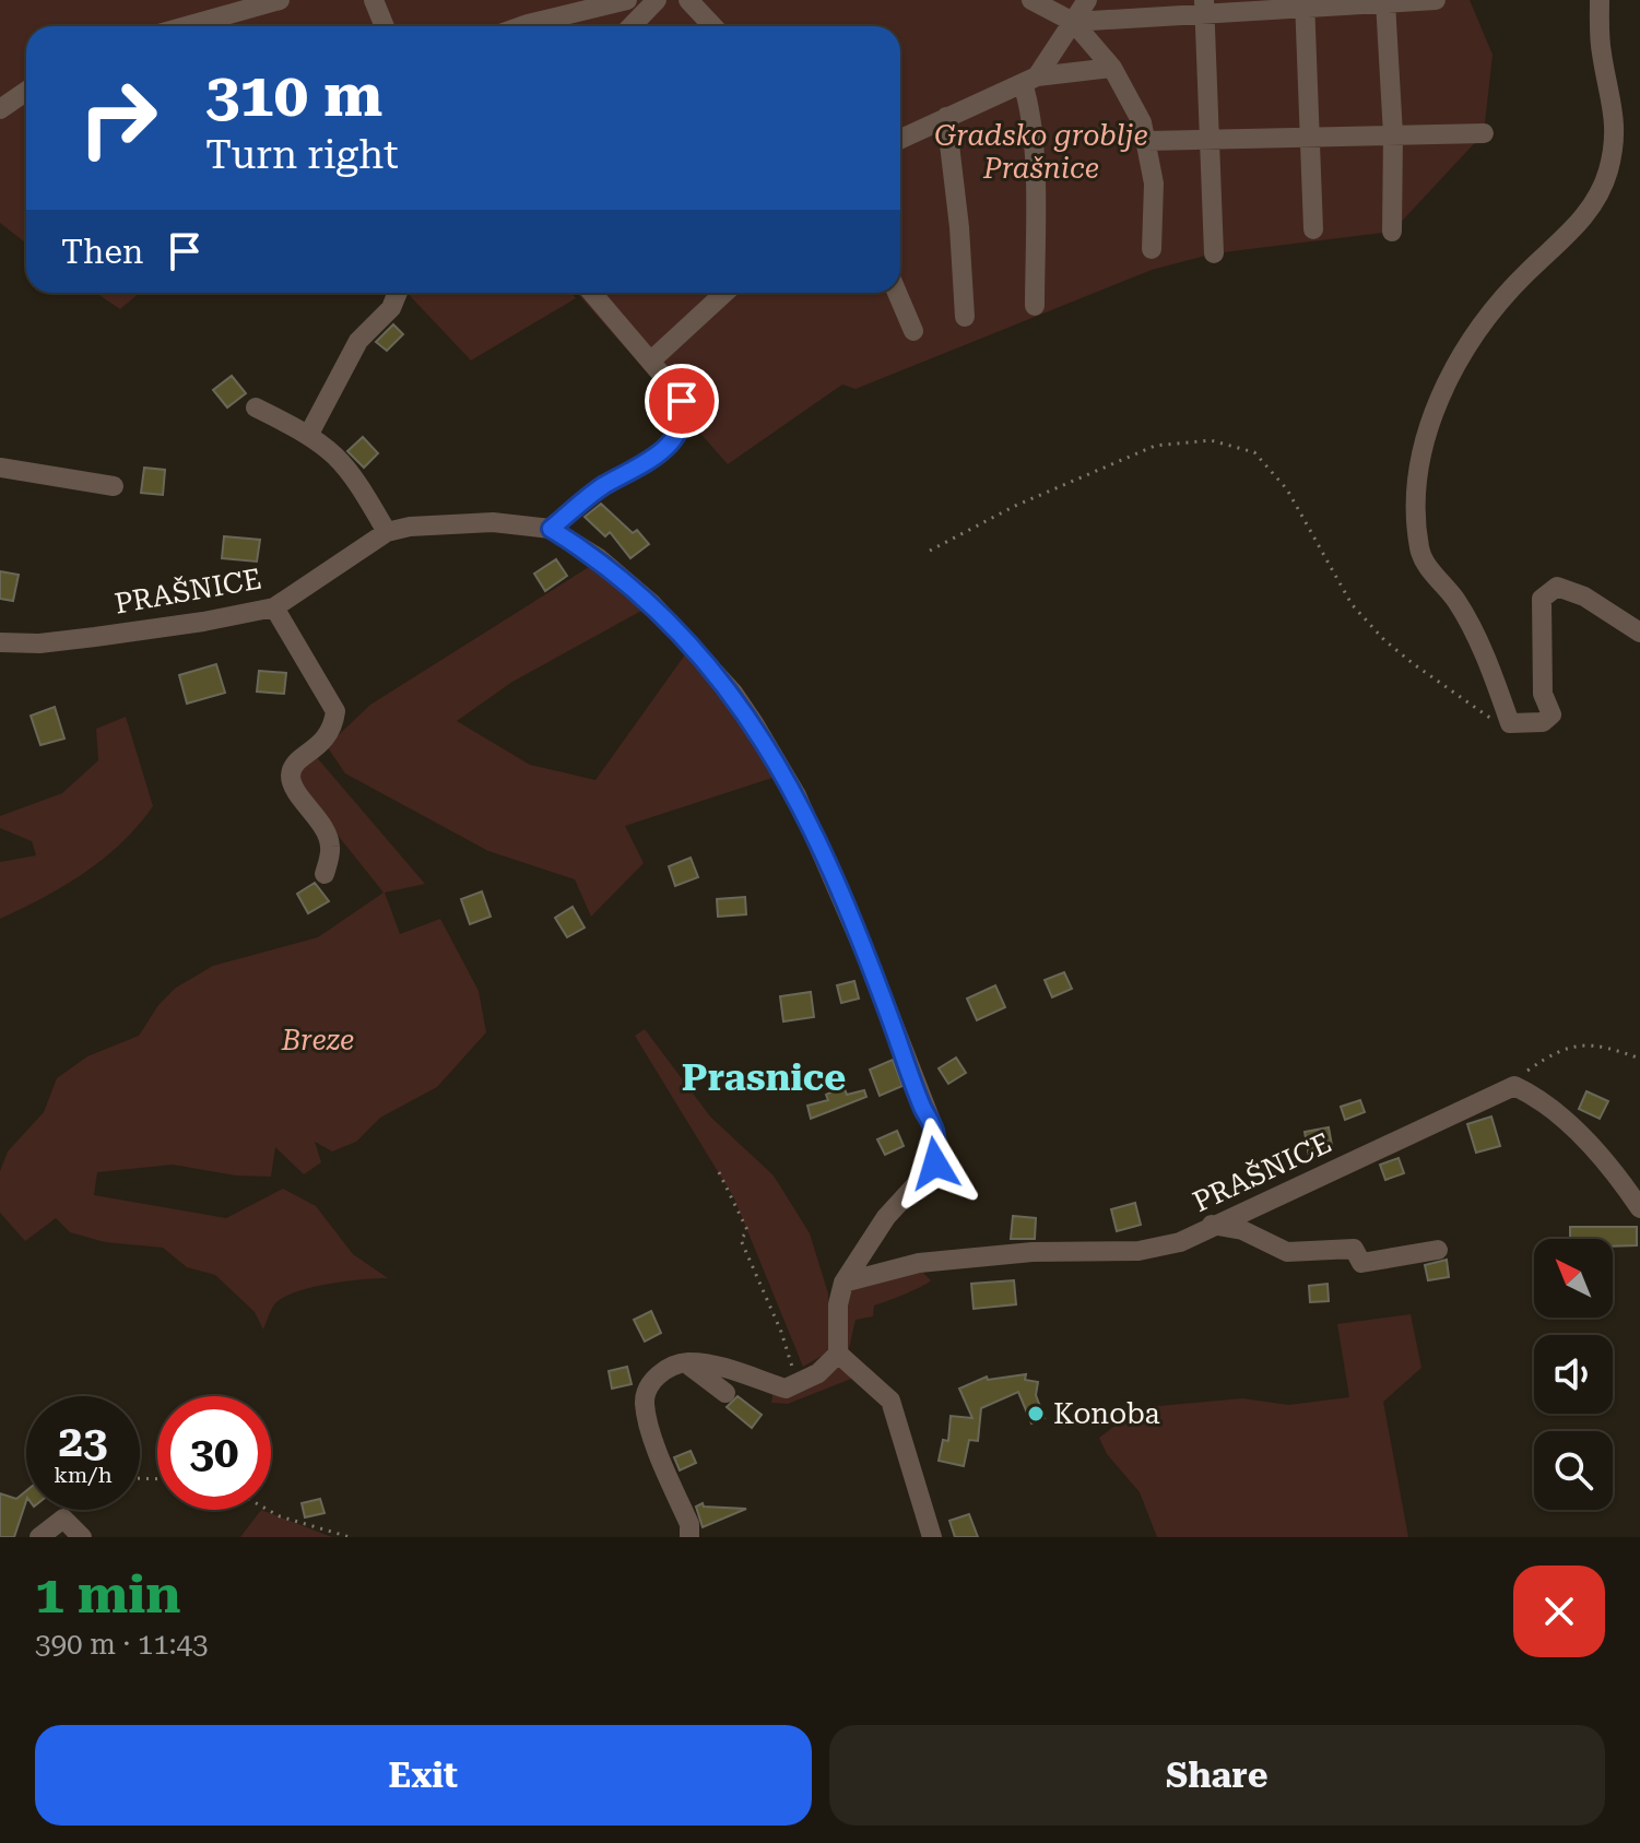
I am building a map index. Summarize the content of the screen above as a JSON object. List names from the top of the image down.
{
  "streets": {
    "street": ["PRAŠNICE"]
  },
  "districts": ["Prasnice"],
  "parks": ["Gradsko groblje Prašnice", "Breze"],
  "places": ["Konoba"],
  "north": "top left",
  "page": {
    "turn": ["310 m", "Turn right"],
    "then": "Then",
    "speed": "23 km/h",
    "limit": "30",
    "heading": ["1 min", "390 m · 11:43"],
    "buttons": ["Exit", "Share"]
  }
}
